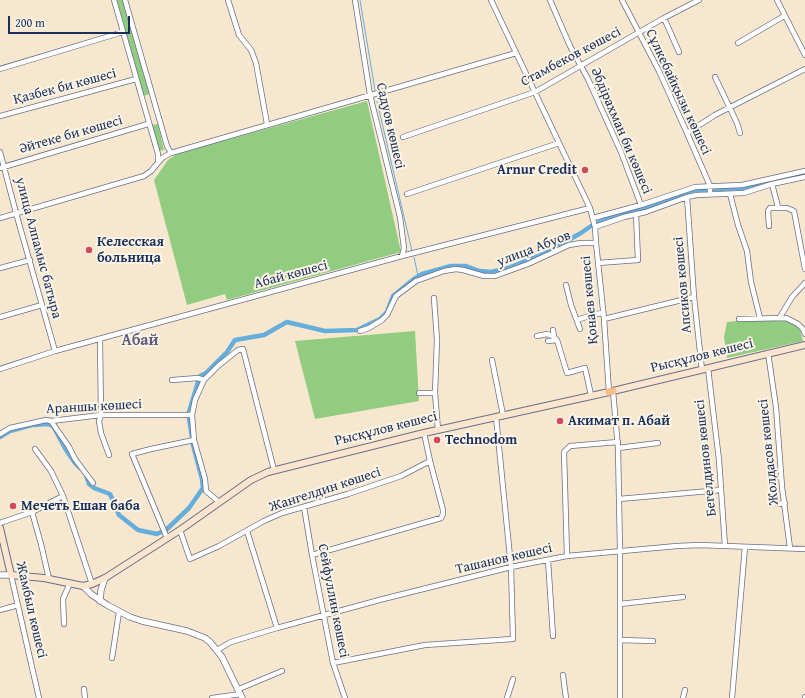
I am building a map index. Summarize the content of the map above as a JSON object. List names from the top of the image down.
{
  "streets": {
    "main road": ["Рысқұлов көшесі", "Жамбыл көшесі"],
    "street": [
      "Стамбеков көшесі",
      "Қазбек би көшесі",
      "Сұлкебайқызы көшесі",
      "Садуов көшесі",
      "Әбдірахман би көшесі",
      "Әйтеке би көшесі",
      "улица Алпамыс батыра",
      "улица Абуов",
      "Абай көшесі",
      "Апсиков көшесі",
      "Қонаев көшесі",
      "Араншы көшесі",
      "Жолдасов көшесі",
      "Бегелдинов көшесі",
      "Жангелдин көшесі",
      "Ташанов көшесі",
      "Сейфуллин көшесі"
    ]
  },
  "crossings": [
    ["Стамбеков көшесі", "Сұлкебайқызы көшесі"],
    ["Стамбеков көшесі", "Әбдірахман би көшесі"],
    ["Стамбеков көшесі", "Қонаев көшесі"],
    ["Садуов көшесі", "Абай көшесі"],
    ["Әйтеке би көшесі", "улица Алпамыс батыра"],
    ["улица Алпамыс батыра", "Абай көшесі"],
    ["улица Абуов", "Қонаев көшесі"],
    ["Абай көшесі", "Қонаев көшесі"],
    ["Апсиков көшесі", "Рысқұлов көшесі"],
    ["Апсиков көшесі", "Бегелдинов көшесі"],
    ["Қонаев көшесі", "Рысқұлов көшесі"],
    ["Қонаев көшесі", "Ташанов көшесі"],
    ["Рысқұлов көшесі", "Жолдасов көшесі"],
    ["Рысқұлов көшесі", "Бегелдинов көшесі"],
    ["Рысқұлов көшесі", "Жангелдин көшесі"],
    ["Рысқұлов көшесі", "Жамбыл көшесі"],
    ["Жолдасов көшесі", "Ташанов көшесі"],
    ["Бегелдинов көшесі", "Ташанов көшесі"],
    ["Жангелдин көшесі", "Сейфуллин көшесі"],
    ["Ташанов көшесі", "Сейфуллин көшесі"]
  ],
  "districts": ["Абай"],
  "places": [
    "Arnur Credit",
    "Келесская больница",
    "Акимат п. Абай",
    "Technodom",
    "Мечеть Ешан баба"
  ],
  "scale_bar": "200 m"
}
